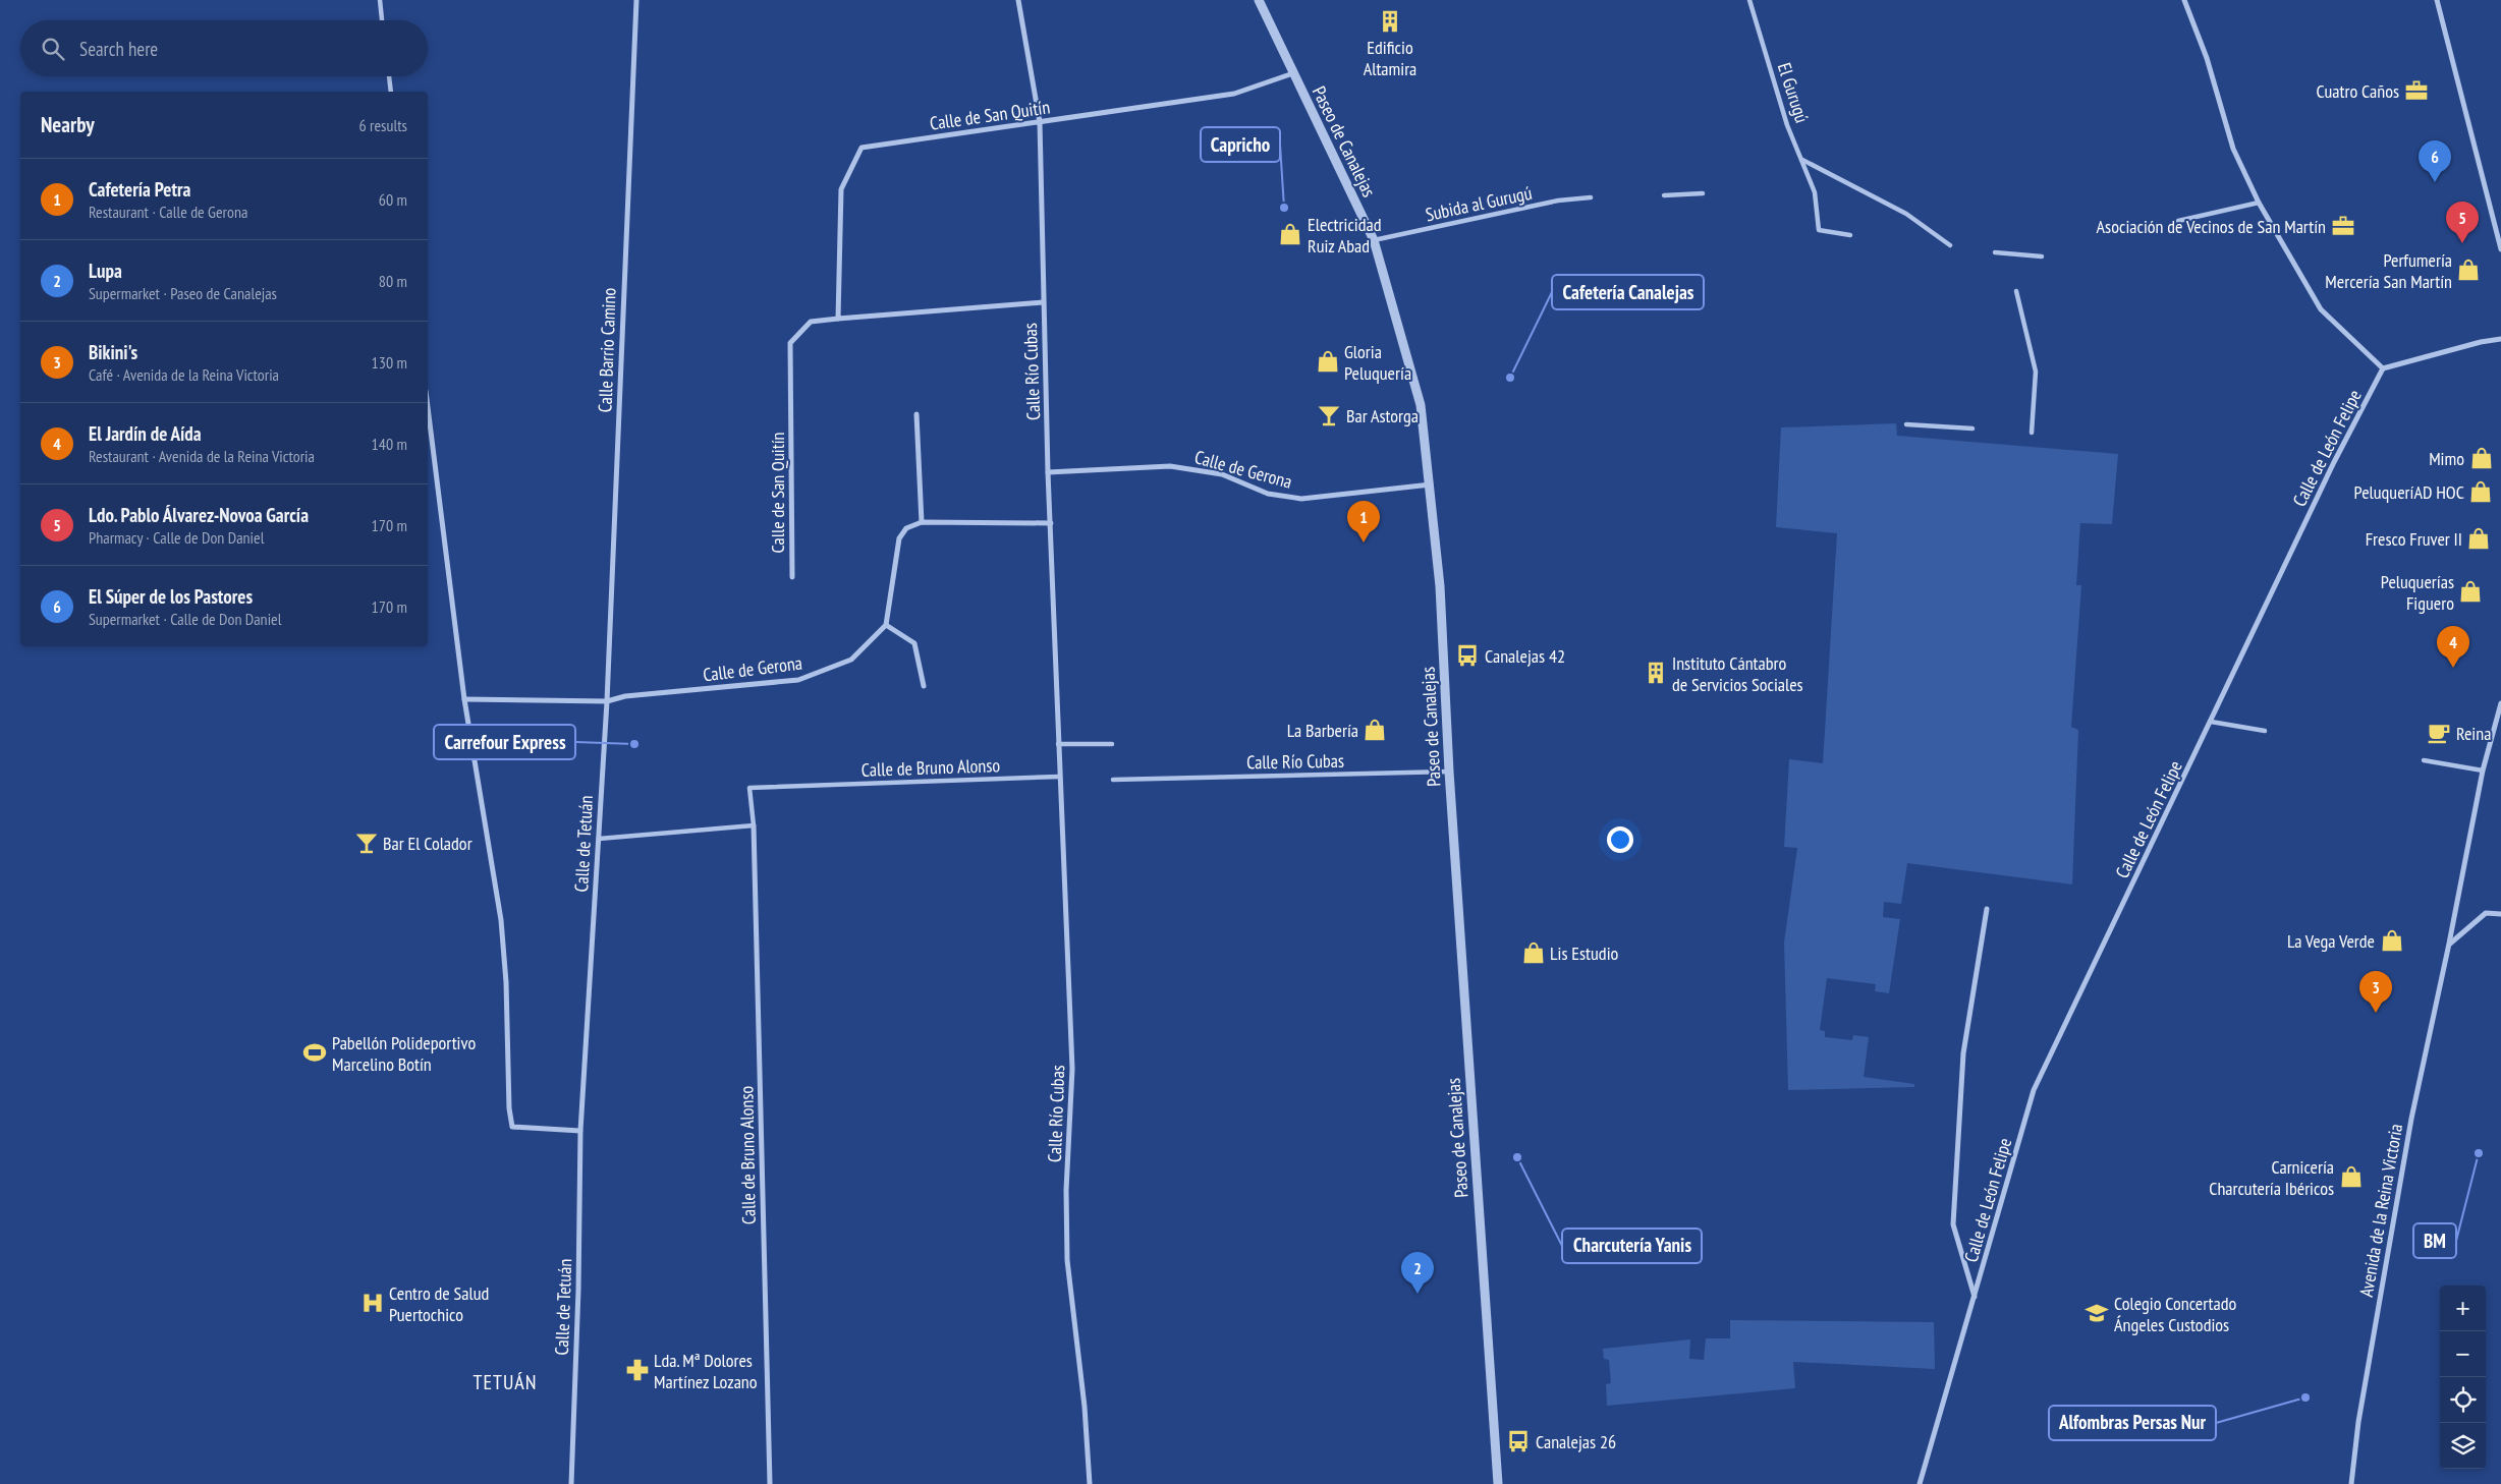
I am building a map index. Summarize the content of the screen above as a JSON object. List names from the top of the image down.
{
  "streets": {
    "street": [
      "El Gurugú",
      "Calle de San Quitín",
      "Paseo de Canalejas",
      "Subida al Gurugú",
      "Calle Barrio Camino",
      "Calle Río Cubas",
      "Calle de León Felipe",
      "Calle de Gerona",
      "Calle de Bruno Alonso",
      "Calle de Tetuán",
      "Avenida de la Reina Victoria"
    ]
  },
  "crossings": [
    ["Calle de San Quitín", "Paseo de Canalejas"],
    ["Calle de San Quitín", "Calle Río Cubas"],
    ["Paseo de Canalejas", "Subida al Gurugú"],
    ["Paseo de Canalejas", "Calle Río Cubas"],
    ["Paseo de Canalejas", "Calle de Gerona"],
    ["Calle Barrio Camino", "Calle de Gerona"],
    ["Calle Barrio Camino", "Calle de Tetuán"],
    ["Calle Río Cubas", "Calle de Gerona"],
    ["Calle Río Cubas", "Calle de Bruno Alonso"],
    ["Calle de Gerona", "Calle de Tetuán"]
  ],
  "districts": ["TETUÁN"],
  "places": {
    "building": ["Edificio Altamira", "Instituto Cántabro de Servicios Sociales"],
    "office": ["Cuatro Caños", "Asociación de Vecinos de San Martín"],
    "other": [
      "Capricho",
      "Cafetería Canalejas",
      "Carrefour Express",
      "BM",
      "Charcutería Yanis",
      "Alfombras Persas Nur"
    ],
    "shop": [
      "Electricidad Ruiz Abad",
      "Perfumería Mercería San Martín",
      "Gloria Peluquería",
      "Mimo",
      "PeluqueríAD HOC",
      "Fresco Fruver II",
      "Peluquerías Figuero",
      "La Barbería",
      "La Vega Verde",
      "Lis Estudio",
      "Carnicería Charcutería Ibéricos"
    ],
    "bar": ["Bar Astorga", "Bar El Colador"],
    "bus stop": ["Canalejas 42", "Canalejas 26"],
    "cafe": ["Reina"],
    "sports": ["Pabellón Polideportivo Marcelino Botín"],
    "hospital": ["Centro de Salud Puertochico"],
    "school or university": ["Colegio Concertado Ángeles Custodios"],
    "pharmacy": ["Lda. Mª Dolores Martínez Lozano"]
  },
  "page": {
    "search": "Search here",
    "heading": ["Nearby", "6 results"],
    "pins": [
      "6",
      "5",
      "1",
      "4",
      "3",
      "2"
    ],
    "list": [
      {
        "mark": "1",
        "name": "Cafetería Petra",
        "note": "Restaurant · Calle de Gerona",
        "value": "60 m"
      },
      {
        "mark": "2",
        "name": "Lupa",
        "note": "Supermarket · Paseo de Canalejas",
        "value": "80 m"
      },
      {
        "mark": "3",
        "name": "Bikini's",
        "note": "Café · Avenida de la Reina Victoria",
        "value": "130 m"
      },
      {
        "mark": "4",
        "name": "El Jardín de Aída",
        "note": "Restaurant · Avenida de la Reina Victoria",
        "value": "140 m"
      },
      {
        "mark": "5",
        "name": "Ldo. Pablo Álvarez-Novoa García",
        "note": "Pharmacy · Calle de Don Daniel",
        "value": "170 m"
      },
      {
        "mark": "6",
        "name": "El Súper de los Pastores",
        "note": "Supermarket · Calle de Don Daniel",
        "value": "170 m"
      }
    ],
    "map_buttons": ["+", "−"]
  }
}
